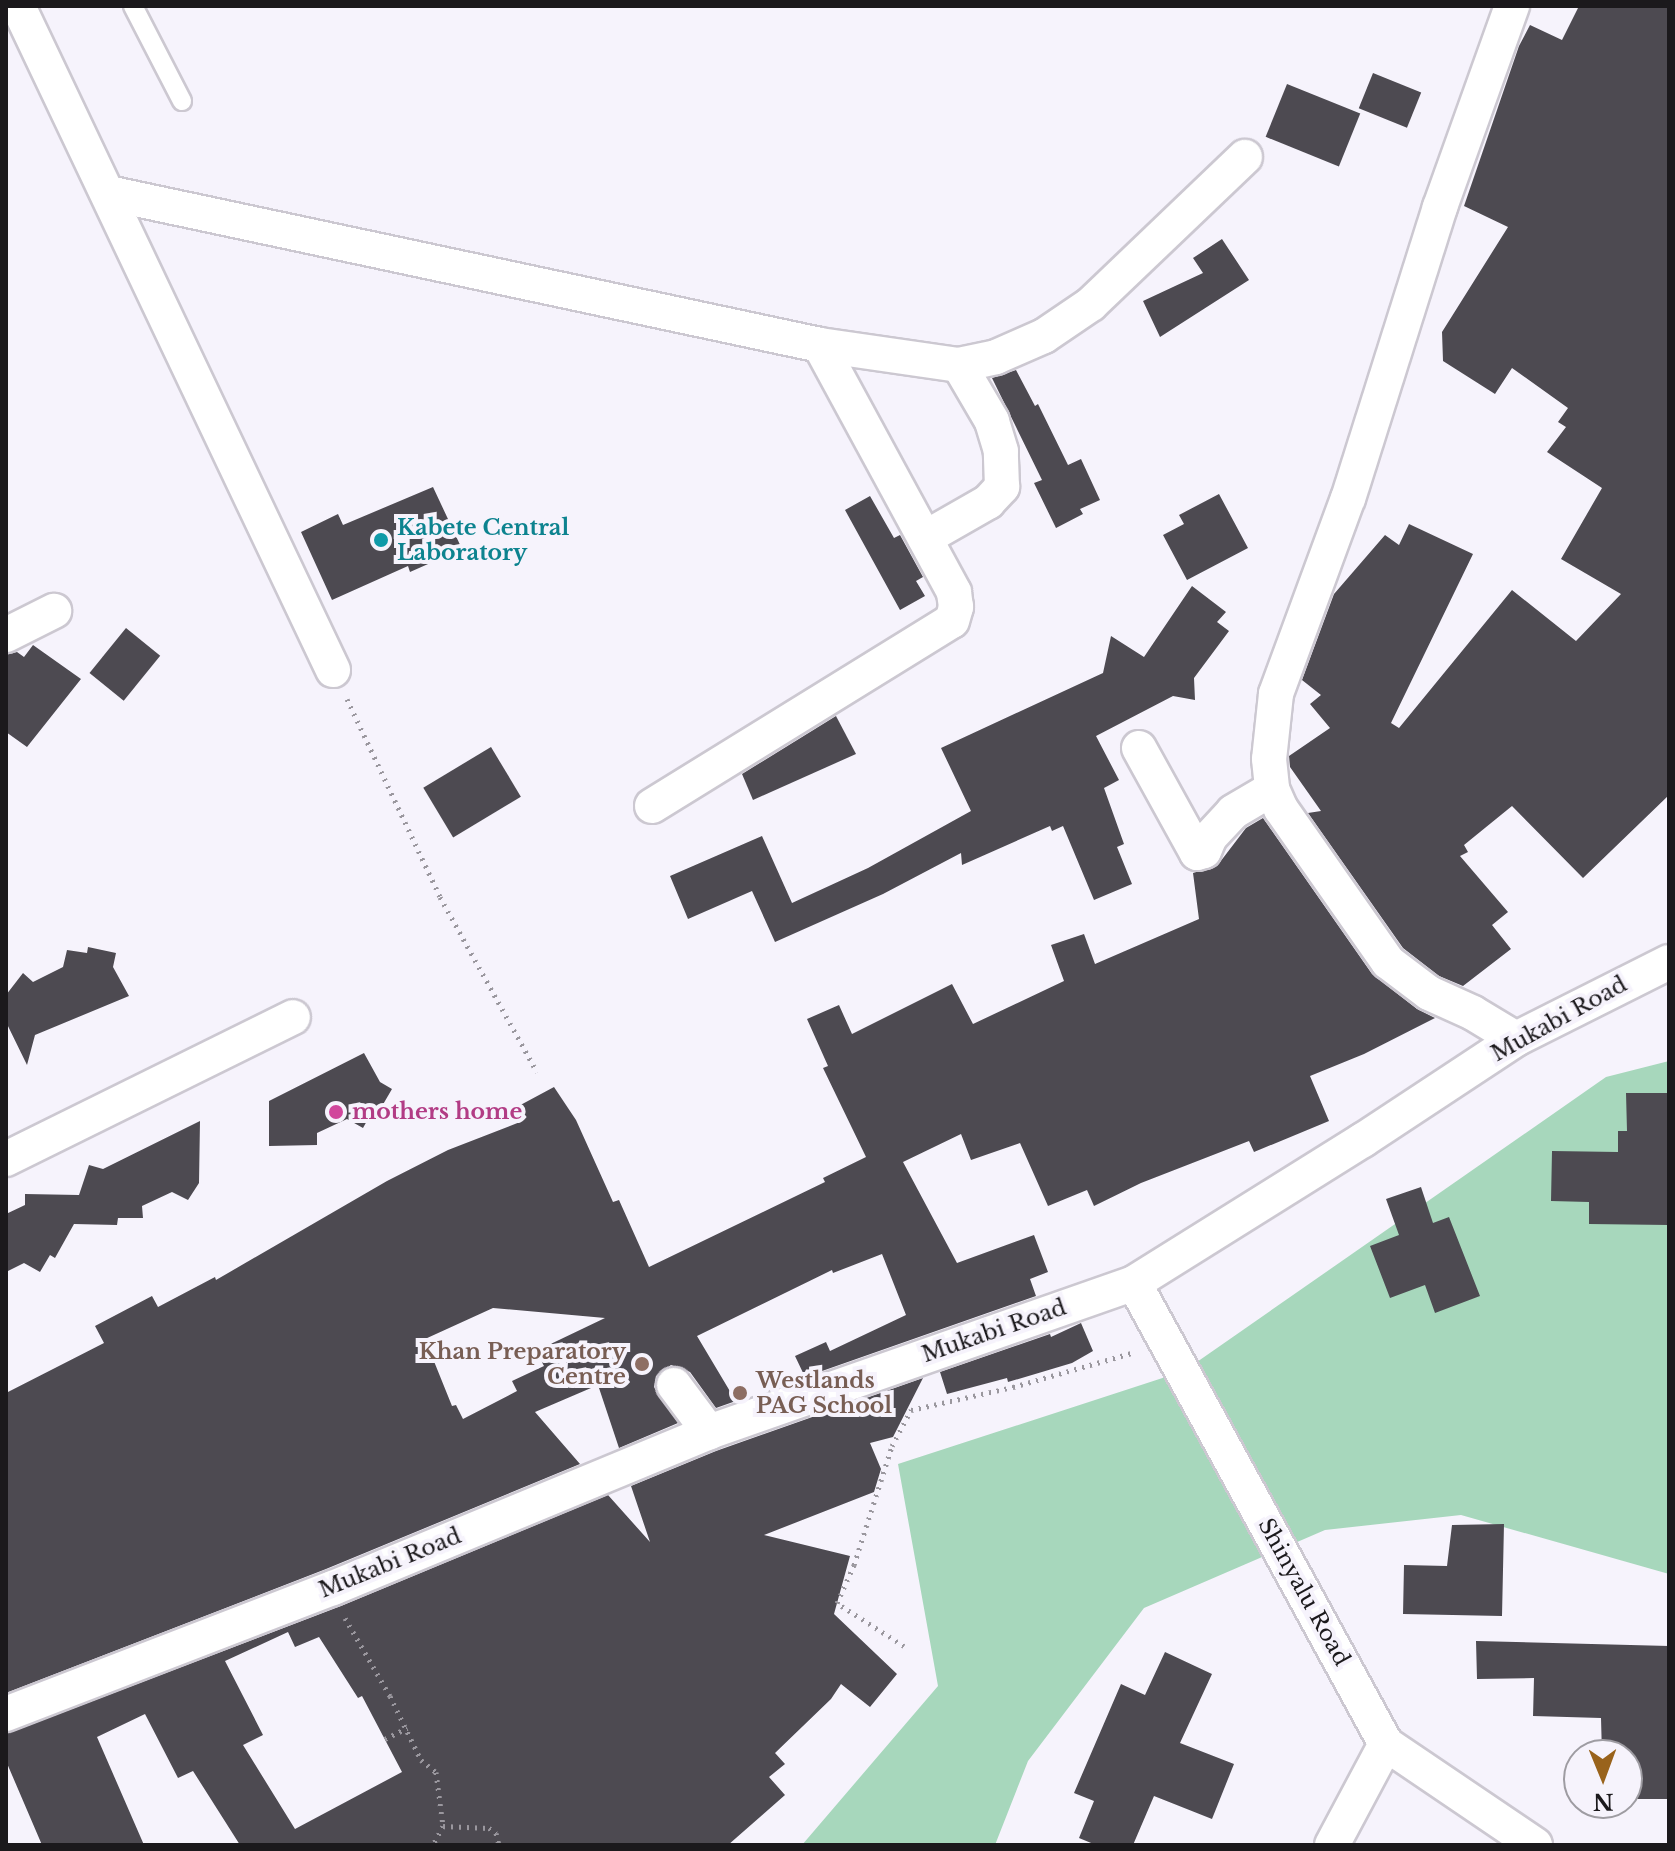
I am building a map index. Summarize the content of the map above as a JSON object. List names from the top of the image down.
{
  "streets": {
    "street": ["Mukabi Road", "Shinyalu Road"]
  },
  "crossings": [
    ["Mukabi Road", "Shinyalu Road"]
  ],
  "places": [
    "Kabete Central Laboratory",
    "mothers home",
    "Khan Preparatory Centre",
    "Westlands PAG School"
  ],
  "north": "bottom"
}
